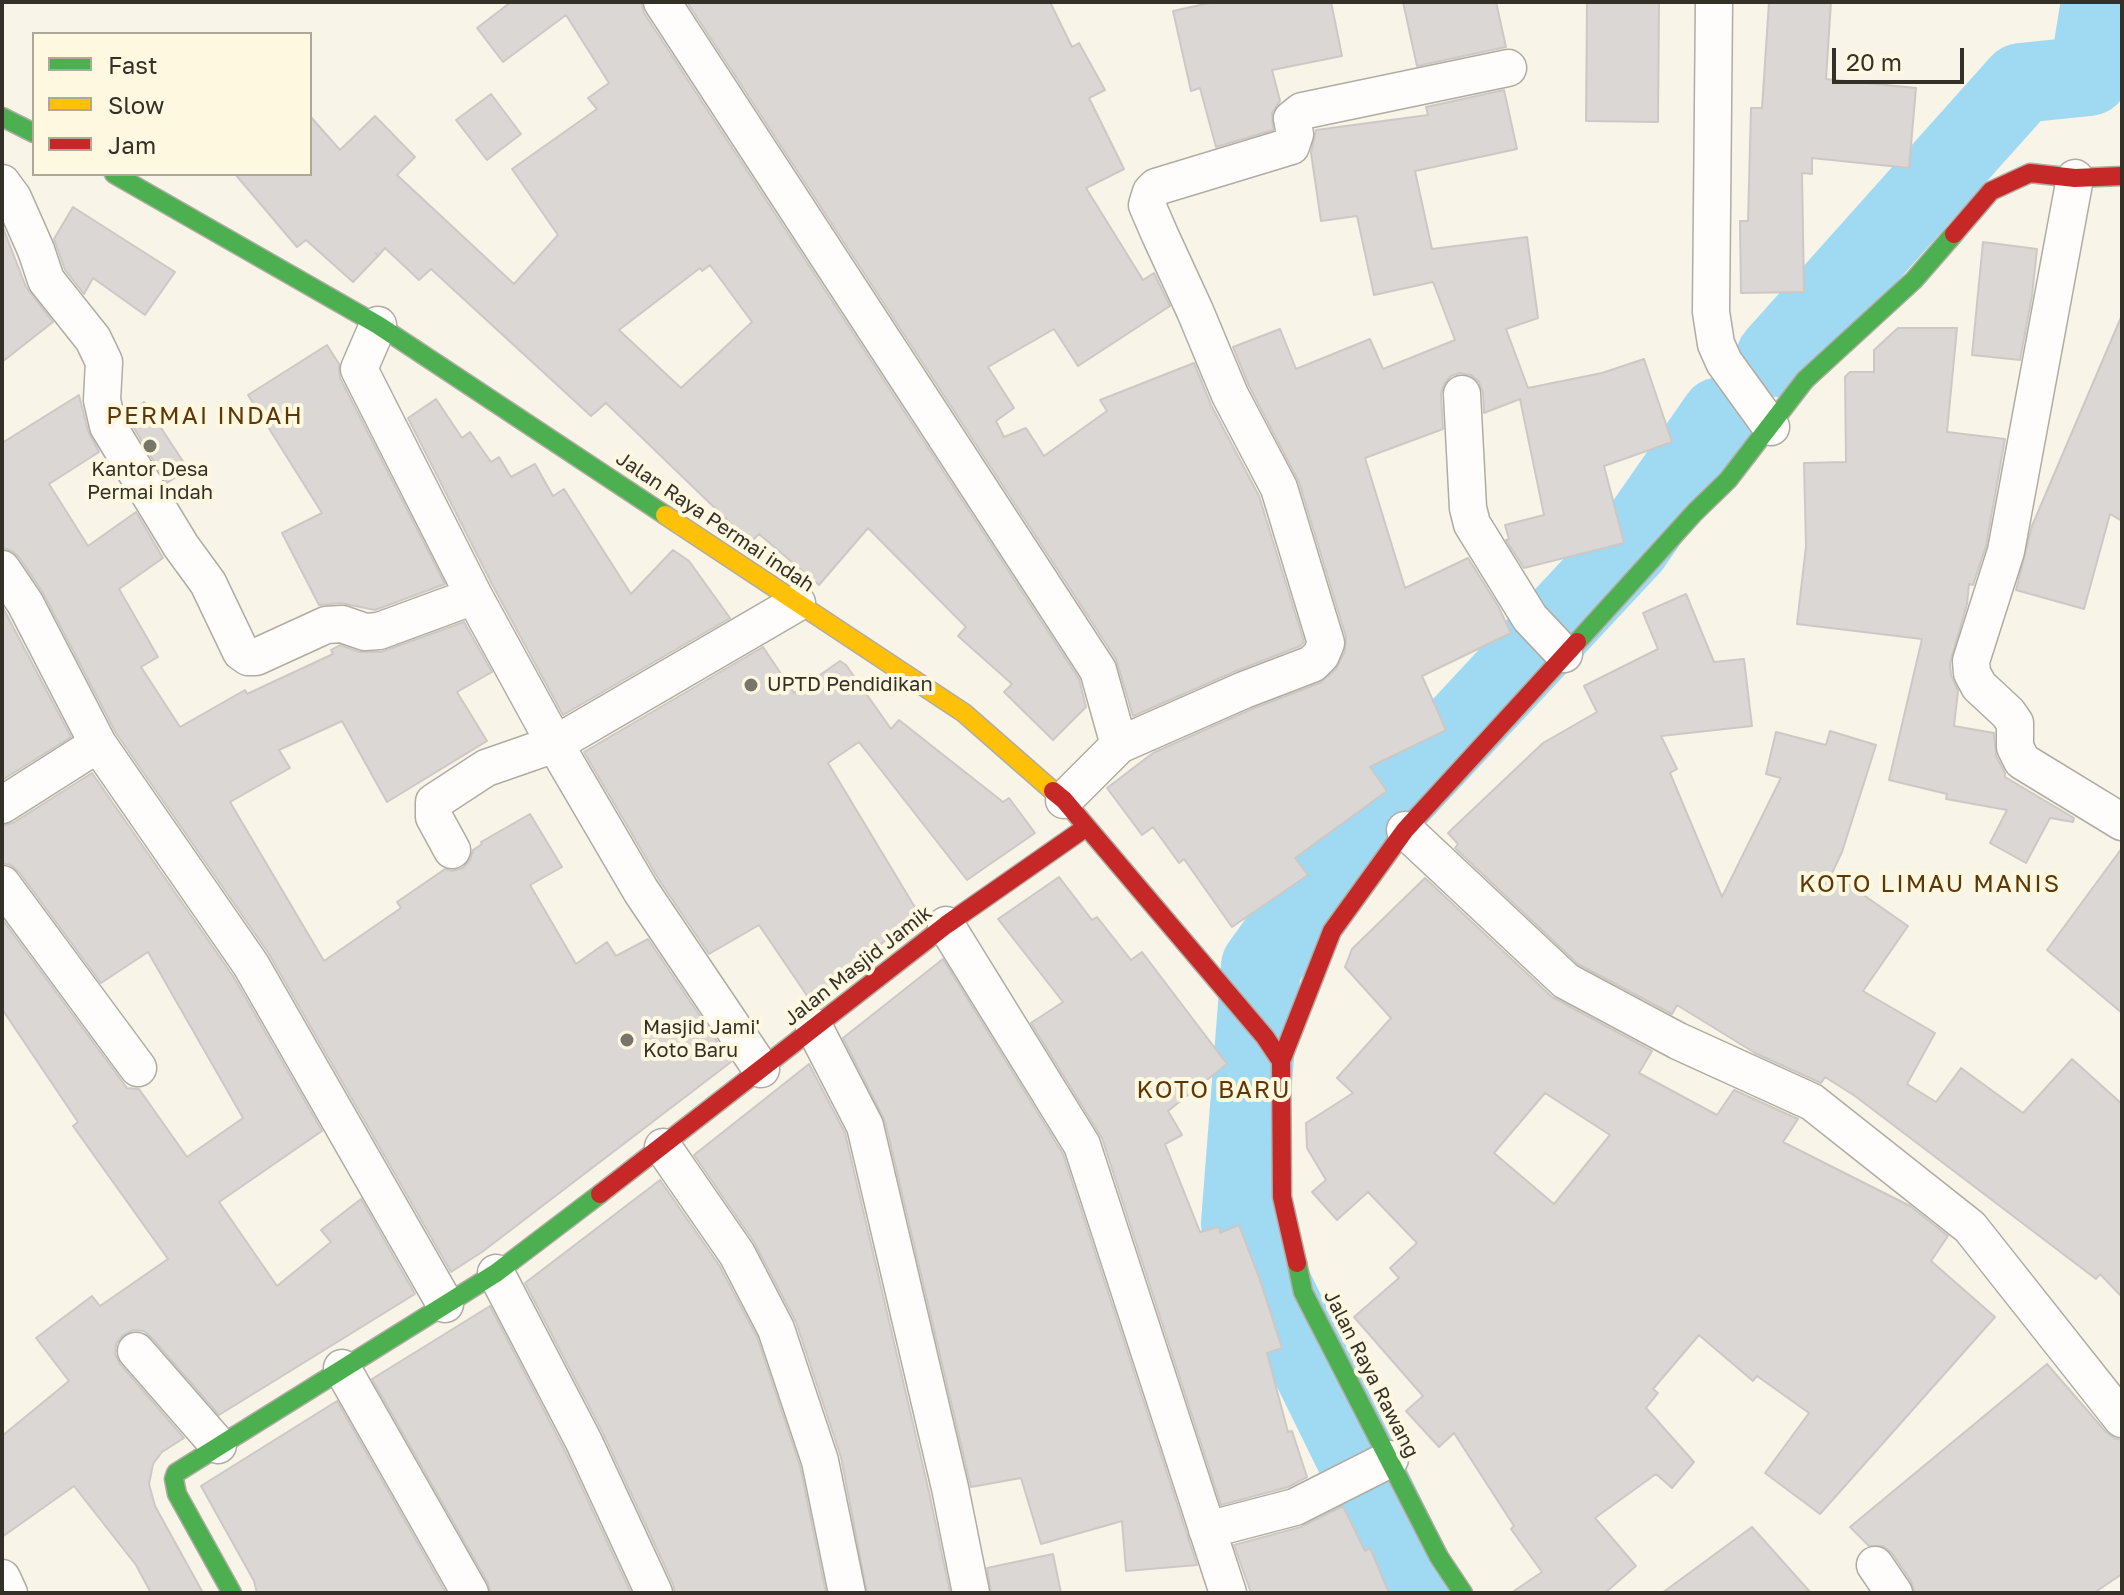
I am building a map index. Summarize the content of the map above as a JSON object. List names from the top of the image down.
{
  "streets": {
    "street": ["Jalan Raya Permai indah", "Jalan Masjid Jamik", "Jalan Raya Rawang"]
  },
  "crossings": [
    ["Jalan Raya Permai indah", "Jalan Masjid Jamik"],
    ["Jalan Raya Permai indah", "Jalan Raya Rawang"]
  ],
  "districts": ["PERMAI INDAH", "KOTO LIMAU MANIS", "KOTO BARU"],
  "places": ["Kantor Desa Permai Indah", "UPTD Pendidikan", "Masjid Jami' Koto Baru"],
  "legend": ["Fast", "Slow", "Jam"],
  "scale_bar": "20 m"
}
